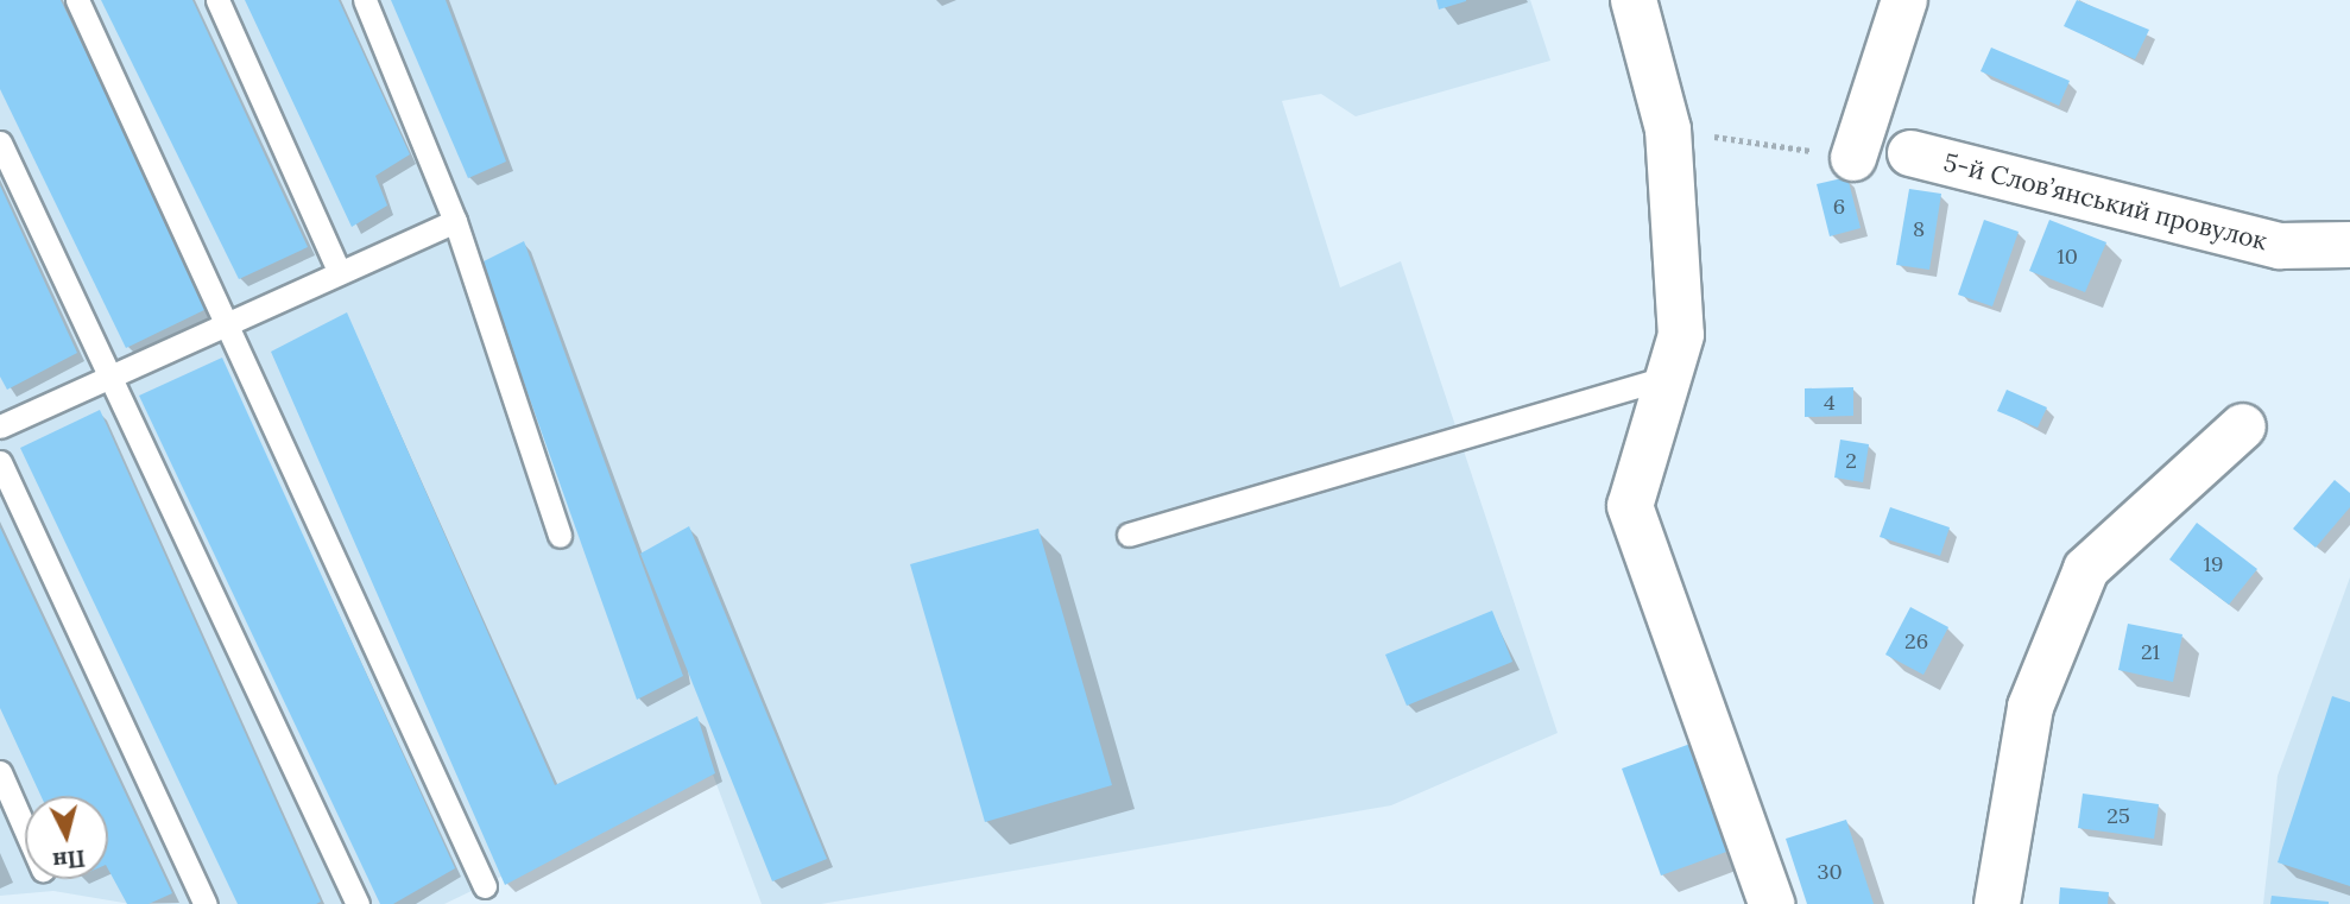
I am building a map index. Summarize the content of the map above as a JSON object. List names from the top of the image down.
{
  "streets": {
    "street": ["5-й Слов’янський провулок"]
  },
  "house_numbers": [
    "6",
    "8",
    "10",
    "4",
    "2",
    "19",
    "26",
    "21",
    "25",
    "30"
  ],
  "north": "bottom"
}
